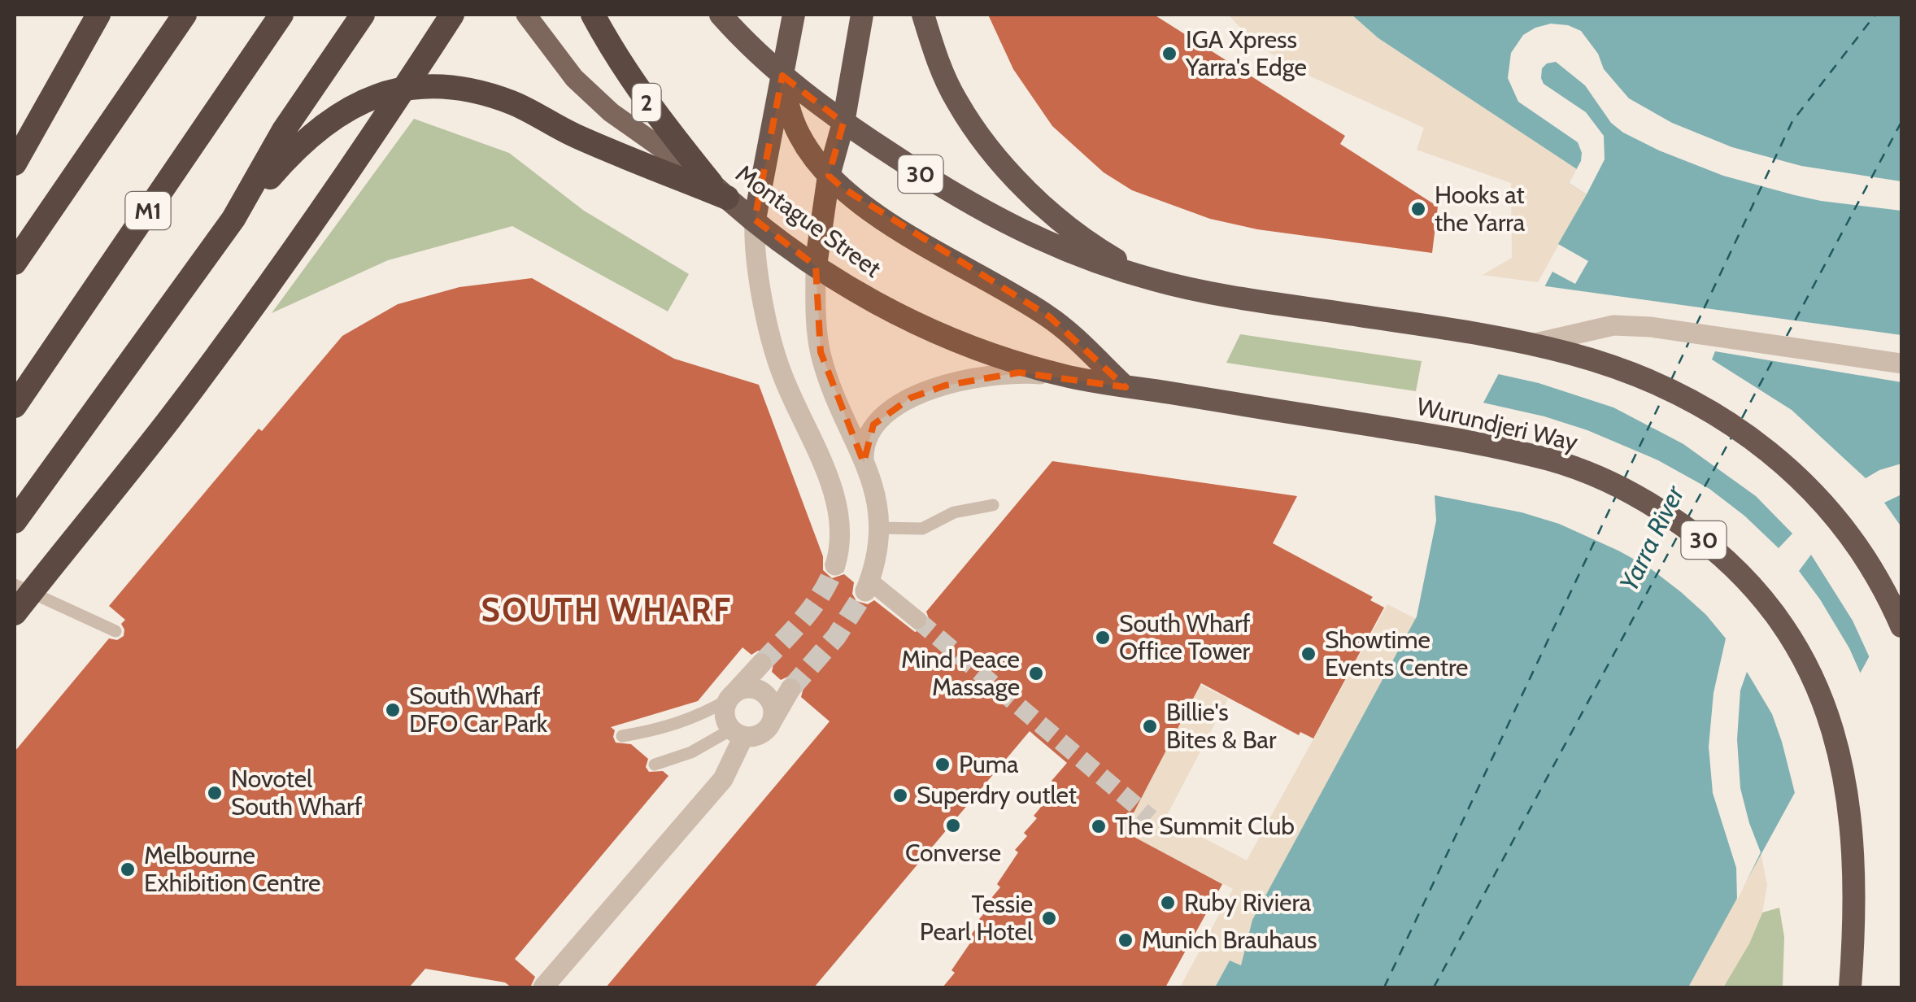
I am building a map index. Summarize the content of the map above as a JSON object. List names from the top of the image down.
{
  "streets": {
    "highway": [
      "2",
      "30",
      "M1",
      "Montague Street",
      "Wurundjeri Way"
    ]
  },
  "crossings": [
    ["2", "Montague Street"],
    ["Montague Street", "Wurundjeri Way"]
  ],
  "districts": ["SOUTH WHARF"],
  "water": ["Yarra River"],
  "places": [
    "IGA Xpress Yarra's Edge",
    "Hooks at the Yarra",
    "South Wharf Office Tower",
    "Showtime Events Centre",
    "Mind Peace Massage",
    "South Wharf DFO Car Park",
    "Billie's Bites & Bar",
    "Puma",
    "Novotel South Wharf",
    "Superdry outlet",
    "Converse",
    "The Summit Club",
    "Melbourne Exhibition Centre",
    "Ruby Riviera",
    "Tessie Pearl Hotel",
    "Munich Brauhaus"
  ]
}
